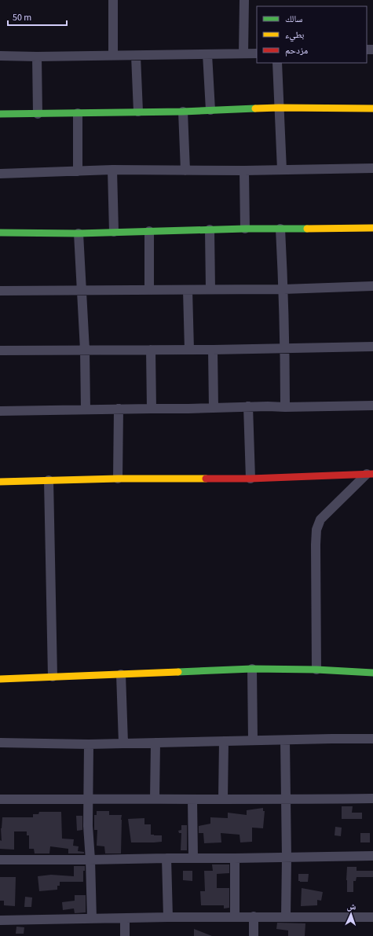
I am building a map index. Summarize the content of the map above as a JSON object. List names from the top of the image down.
{
  "legend": ["سالك", "بطيء", "مزدحم"],
  "scale_bar": "50 m",
  "north": "top"
}
